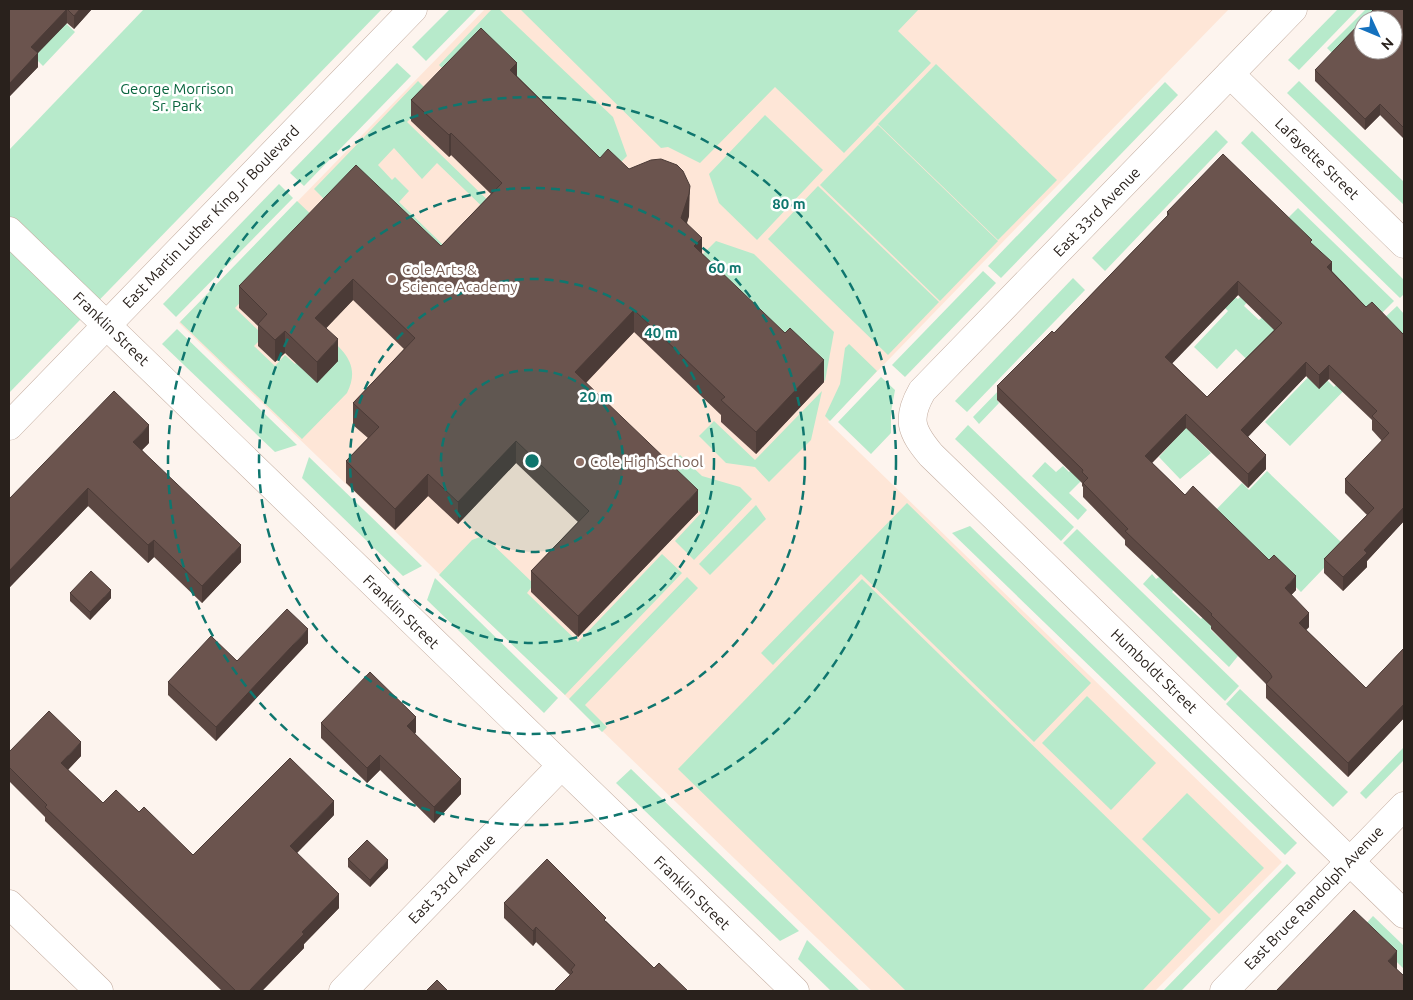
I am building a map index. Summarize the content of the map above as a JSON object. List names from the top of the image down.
{
  "streets": {
    "street": [
      "Lafayette Street",
      "East 33rd Avenue",
      "East Martin Luther King Jr Boulevard",
      "Franklin Street",
      "Humboldt Street",
      "East Bruce Randolph Avenue"
    ]
  },
  "crossings": [
    ["Lafayette Street", "East 33rd Avenue"],
    ["East 33rd Avenue", "Franklin Street"],
    ["East 33rd Avenue", "Humboldt Street"],
    ["East Martin Luther King Jr Boulevard", "Franklin Street"],
    ["Humboldt Street", "East Bruce Randolph Avenue"]
  ],
  "parks": ["George Morrison Sr. Park"],
  "places": ["Cole Arts & Science Academy", "Cole High School"],
  "north": "bottom right",
  "rings": [
    "80 m",
    "60 m",
    "40 m",
    "20 m"
  ]
}
